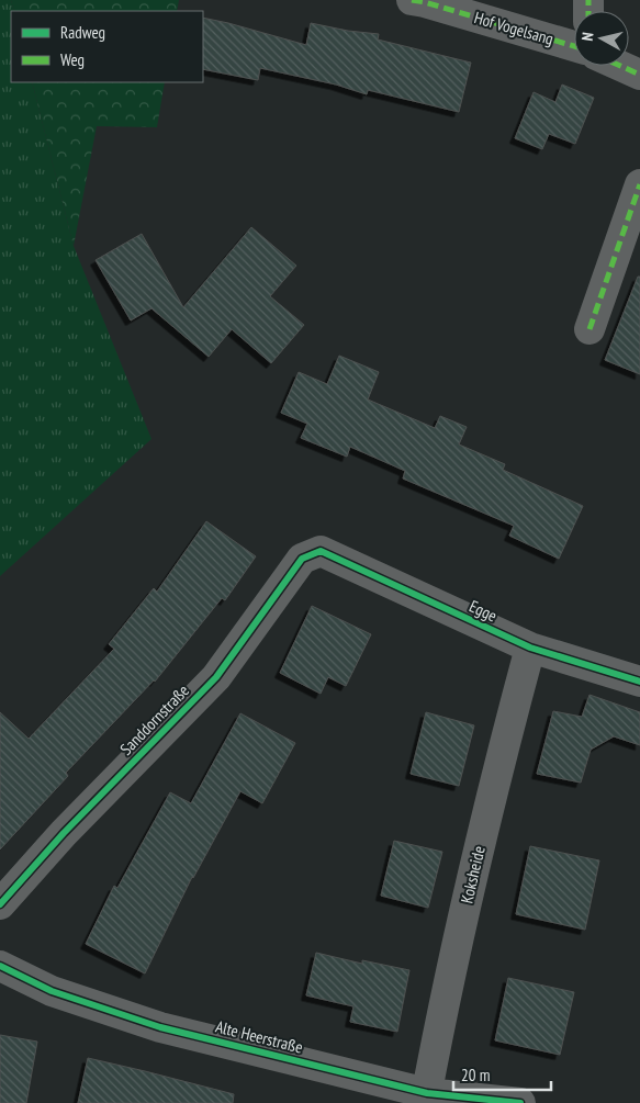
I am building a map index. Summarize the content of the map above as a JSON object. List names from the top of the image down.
{
  "streets": {
    "street": [
      "Hof Vogelsang",
      "Egge",
      "Sanddornstraße",
      "Koksheide",
      "Alte Heerstraße"
    ]
  },
  "crossings": [
    ["Egge", "Sanddornstraße"],
    ["Egge", "Koksheide"],
    ["Koksheide", "Alte Heerstraße"]
  ],
  "legend": ["Radweg", "Weg"],
  "scale_bar": "20 m",
  "north": "left"
}
